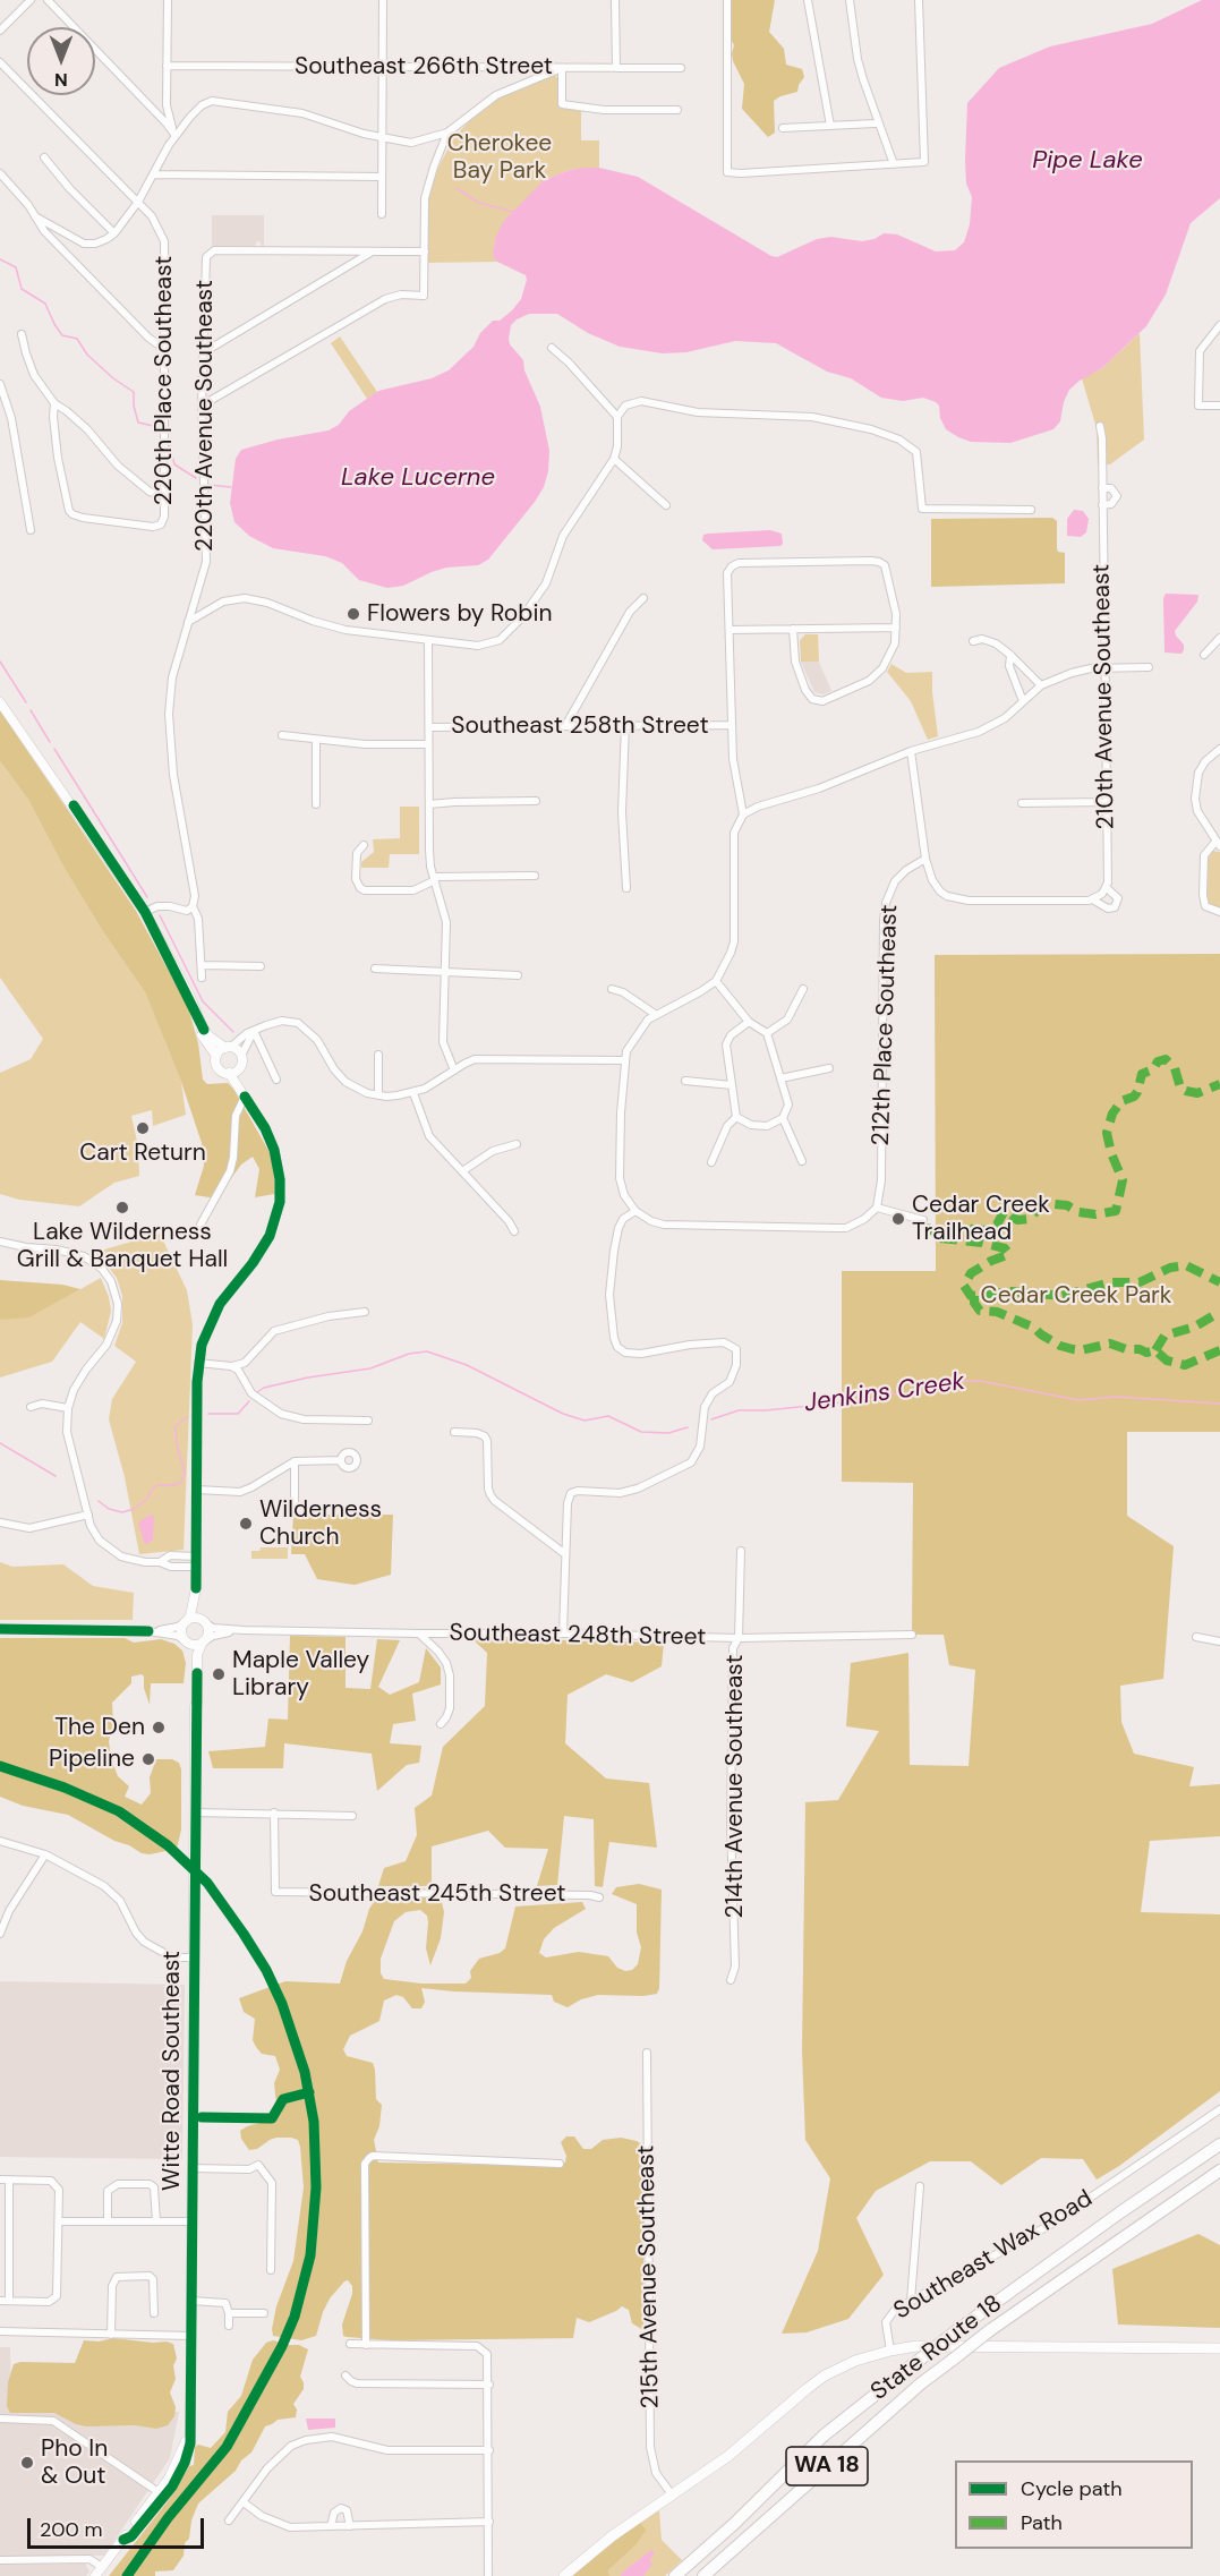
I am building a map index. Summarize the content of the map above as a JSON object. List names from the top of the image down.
{
  "streets": {
    "highway": ["State Route 18", "WA 18"],
    "main road": ["Southeast Wax Road"],
    "street": [
      "Southeast 266th Street",
      "220th Place Southeast",
      "220th Avenue Southeast",
      "210th Avenue Southeast",
      "Southeast 258th Street",
      "212th Place Southeast",
      "Southeast 248th Street",
      "214th Avenue Southeast",
      "Southeast 245th Street",
      "Witte Road Southeast",
      "215th Avenue Southeast"
    ]
  },
  "crossings": [
    ["Southeast 248th Street", "214th Avenue Southeast"],
    ["Southeast 248th Street", "Witte Road Southeast"],
    ["Southeast Wax Road", "215th Avenue Southeast"]
  ],
  "water": ["Pipe Lake", "Lake Lucerne", "Jenkins Creek"],
  "parks": ["Cherokee Bay Park", "Cedar Creek Park"],
  "places": [
    "Flowers by Robin",
    "Cart Return",
    "Lake Wilderness Grill & Banquet Hall",
    "Cedar Creek Trailhead",
    "Wilderness Church",
    "Maple Valley Library",
    "The Den",
    "Pipeline",
    "Pho In & Out"
  ],
  "legend": ["Cycle path", "Path"],
  "scale_bar": "200 m",
  "north": "bottom"
}
